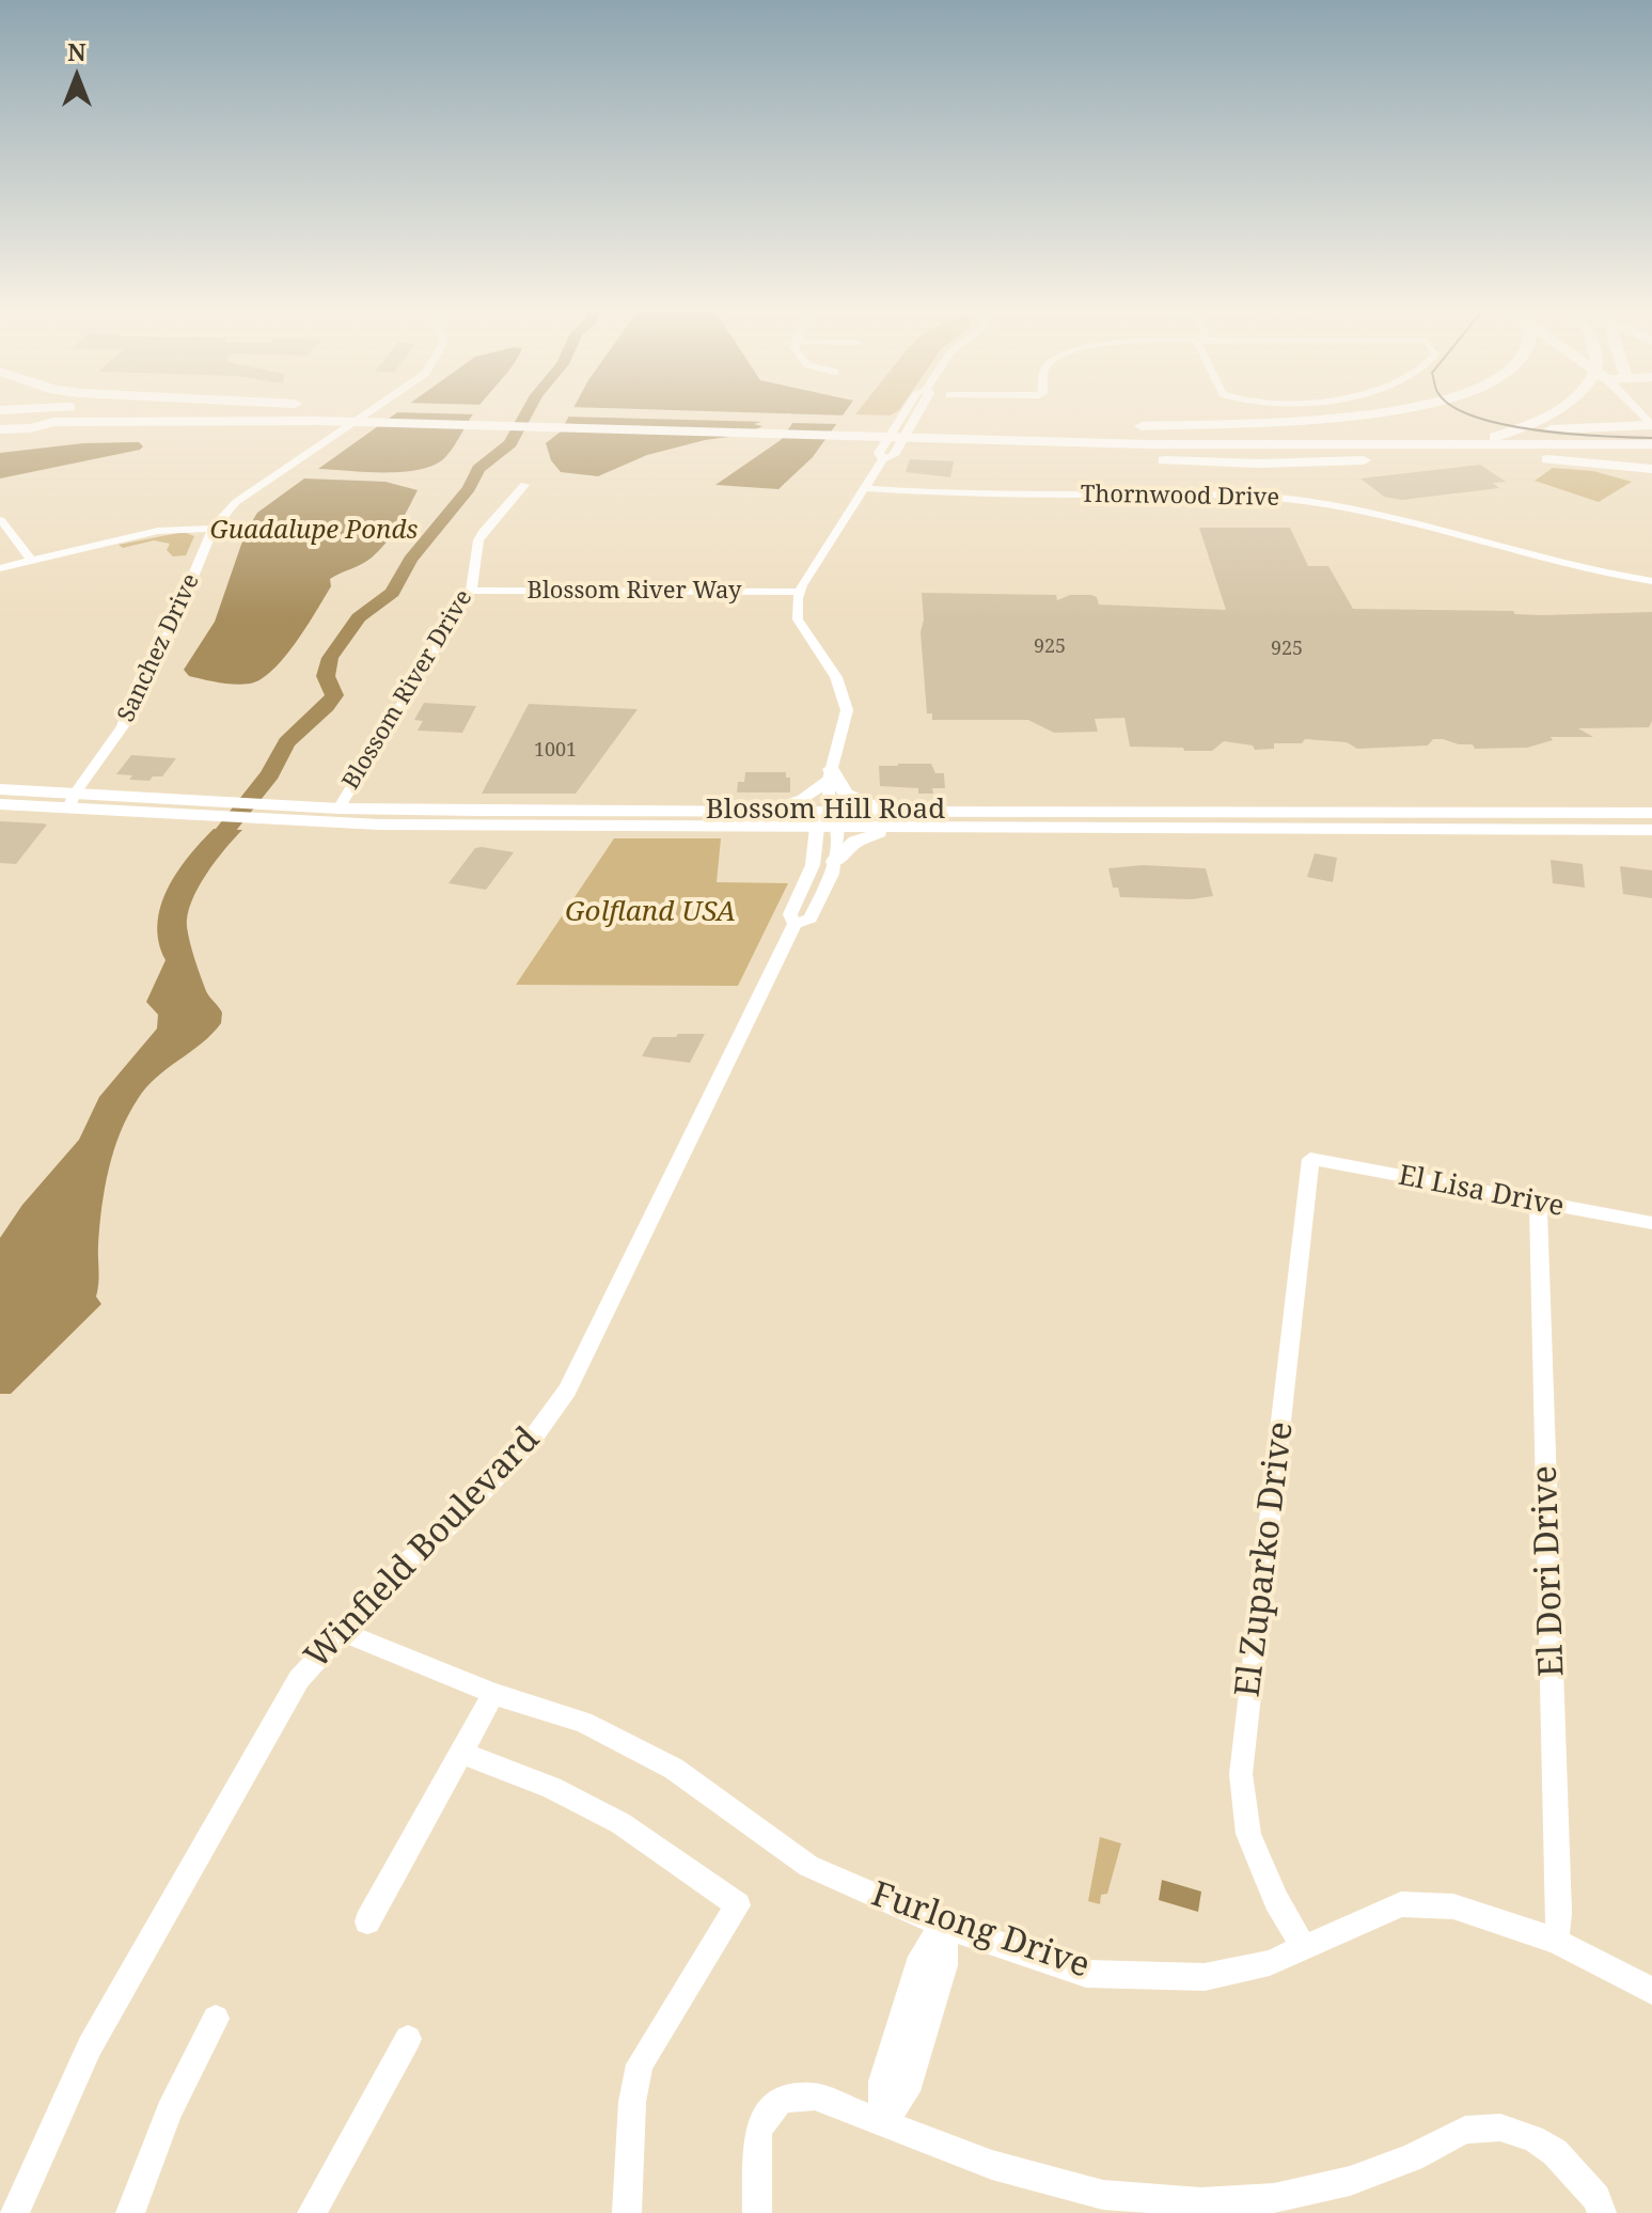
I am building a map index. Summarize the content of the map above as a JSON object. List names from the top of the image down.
{
  "streets": {
    "main road": ["Blossom Hill Road"],
    "street": [
      "Thornwood Drive",
      "Blossom River Way",
      "Sanchez Drive",
      "Blossom River Drive",
      "El Lisa Drive",
      "Winfield Boulevard",
      "El Zuparko Drive",
      "El Dori Drive",
      "Furlong Drive"
    ]
  },
  "crossings": [
    ["Blossom River Way", "Blossom River Drive"],
    ["Sanchez Drive", "Blossom Hill Road"],
    ["Blossom River Drive", "Blossom Hill Road"],
    ["Blossom Hill Road", "Winfield Boulevard"],
    ["El Lisa Drive", "El Zuparko Drive"],
    ["El Lisa Drive", "El Dori Drive"],
    ["Winfield Boulevard", "Furlong Drive"],
    ["El Zuparko Drive", "Furlong Drive"],
    ["El Dori Drive", "Furlong Drive"]
  ],
  "water": ["Guadalupe Ponds"],
  "parks": ["Golfland USA"],
  "house_numbers": ["925", "925", "1001"],
  "north": "top"
}
